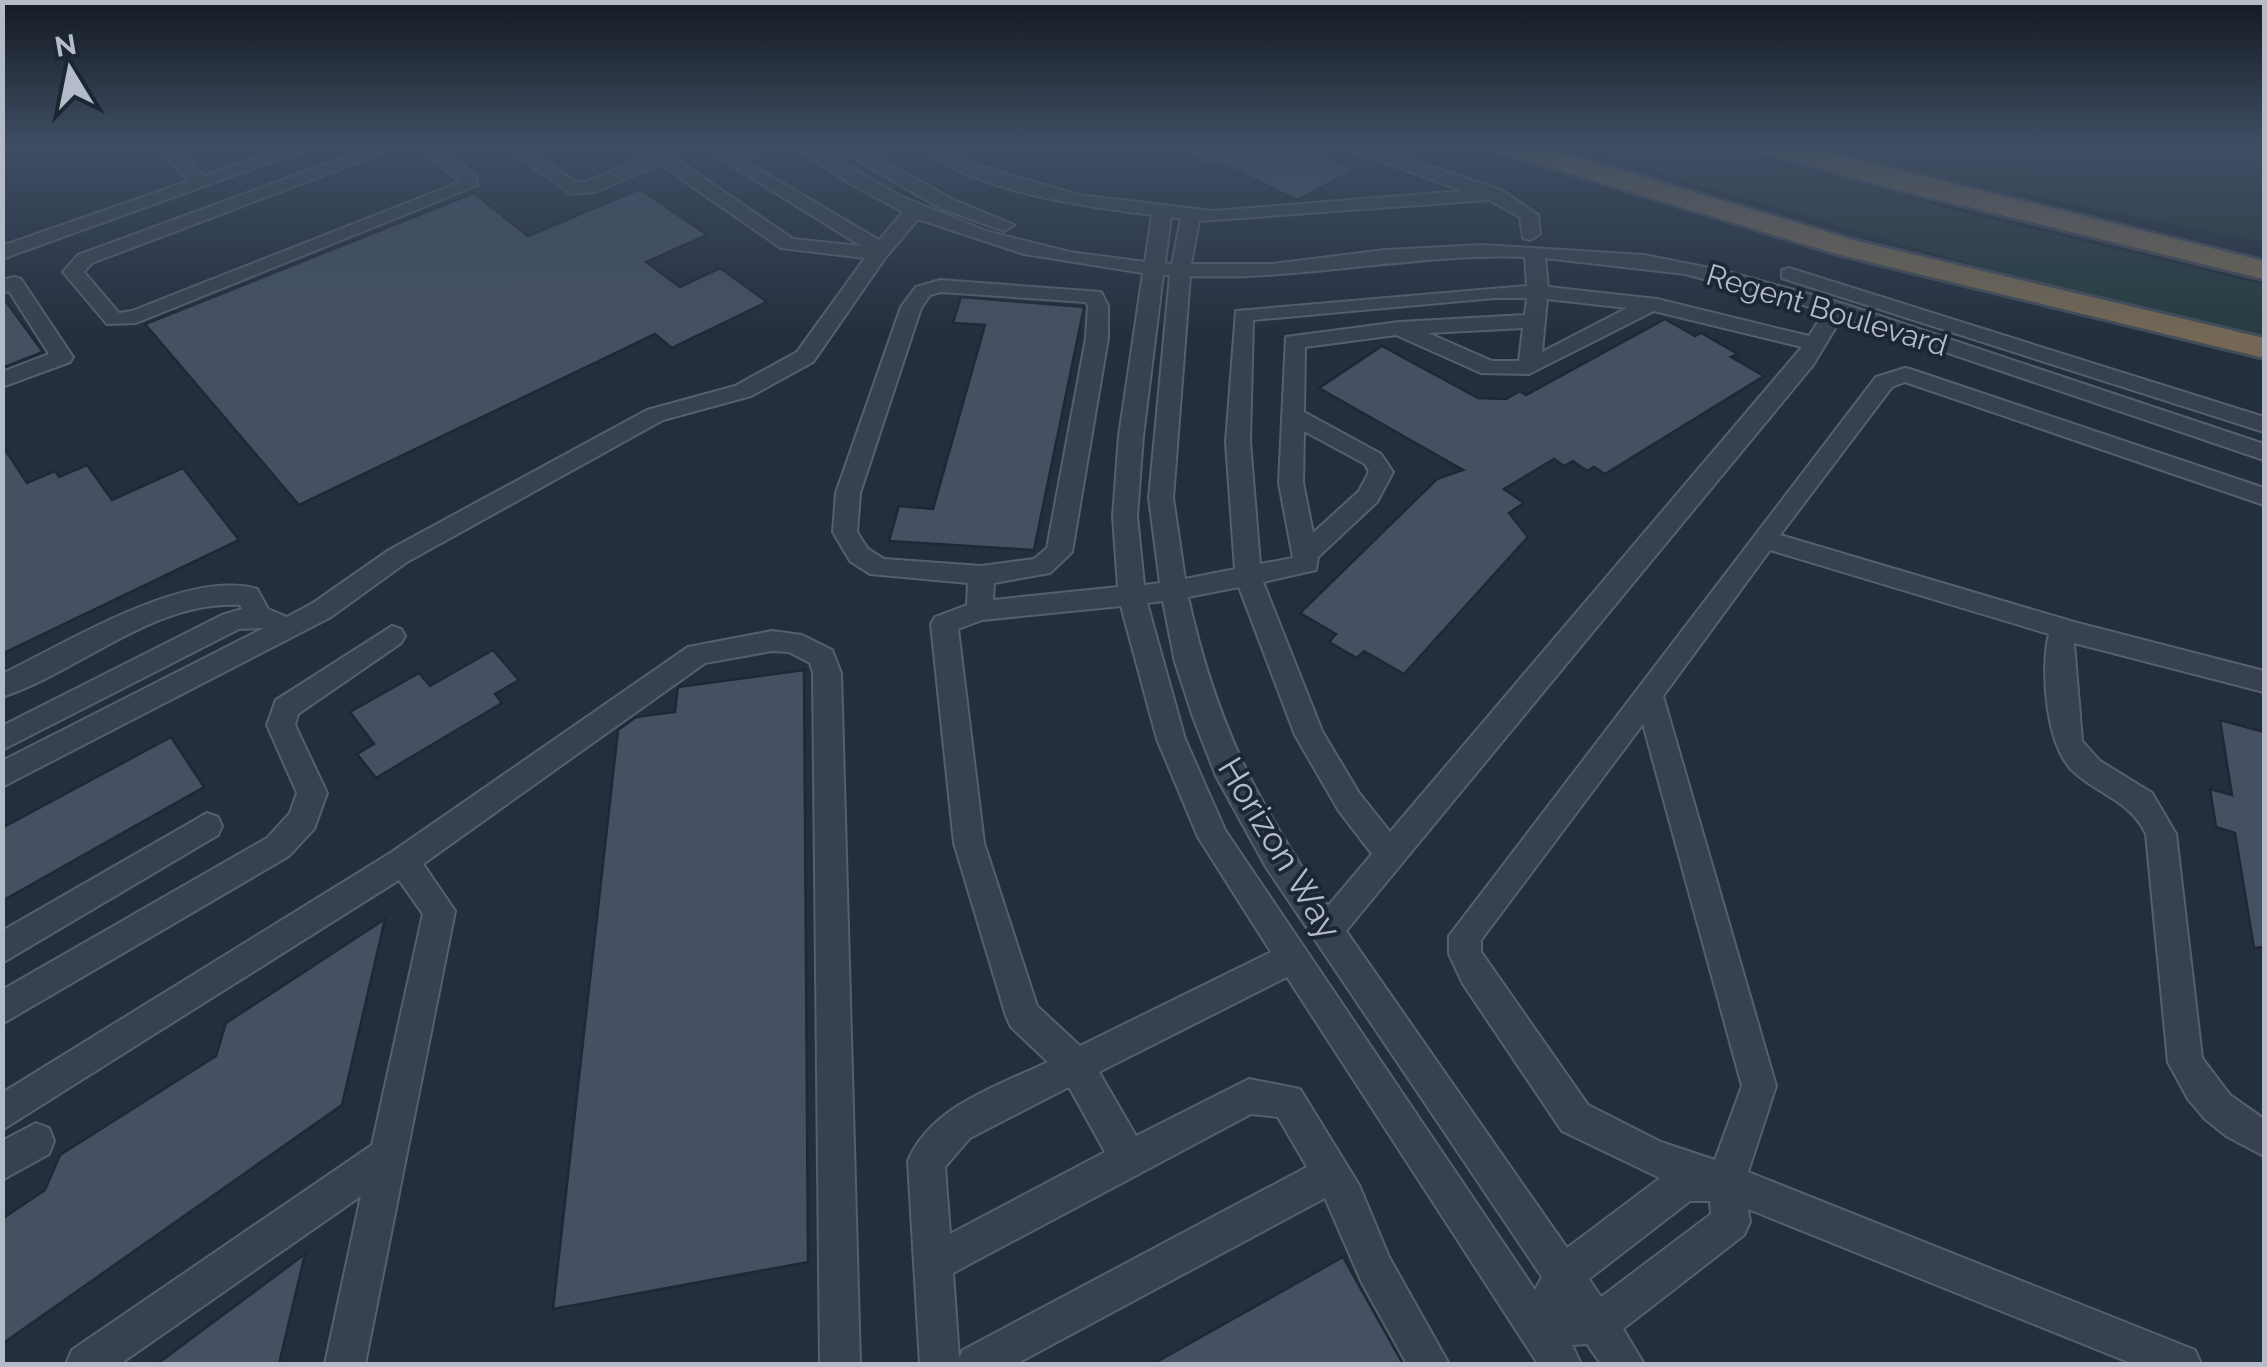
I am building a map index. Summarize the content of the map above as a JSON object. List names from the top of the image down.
{
  "streets": {
    "street": ["Regent Boulevard", "Horizon Way"]
  },
  "crossings": [
    ["Regent Boulevard", "Horizon Way"]
  ],
  "north": "top"
}
